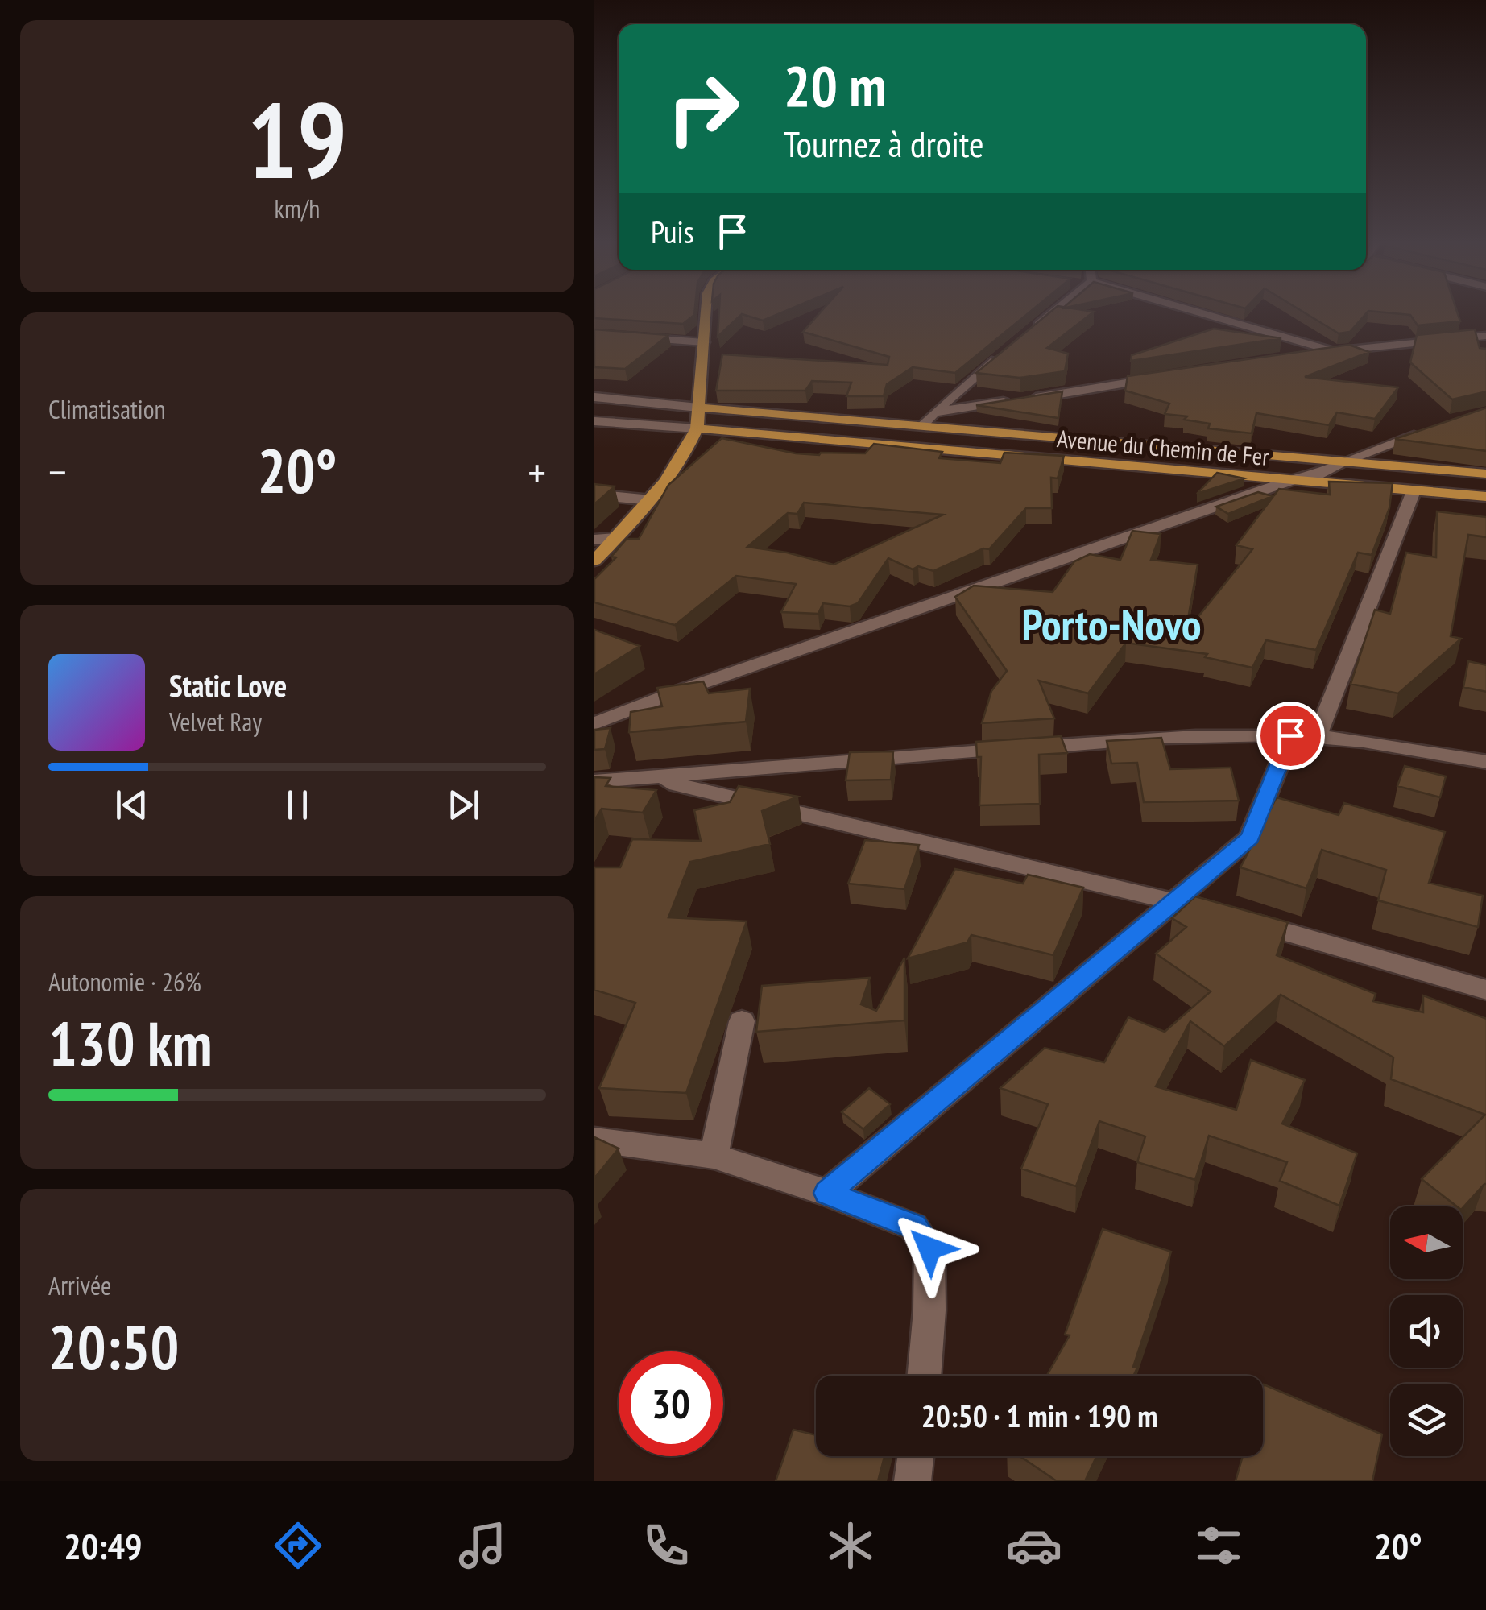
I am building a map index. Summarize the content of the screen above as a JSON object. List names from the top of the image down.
{
  "streets": {
    "main road": ["Avenue du Chemin de Fer"]
  },
  "districts": ["Porto-Novo"],
  "north": "left",
  "page": {
    "tile": [
      ["19", "km/h"],
      "Climatisation",
      ["Autonomie · 26%", "130 km"],
      ["Arrivée", "20:50"]
    ],
    "turn": ["20 m", "Tournez à droite"],
    "then": "Puis",
    "heat": ["−", "20°", "+"],
    "song": ["Static Love", "Velvet Ray"],
    "limit": "30",
    "trip": "20:50 · 1 min · 190 m",
    "tabs": ["20:49", "20°"]
  }
}
